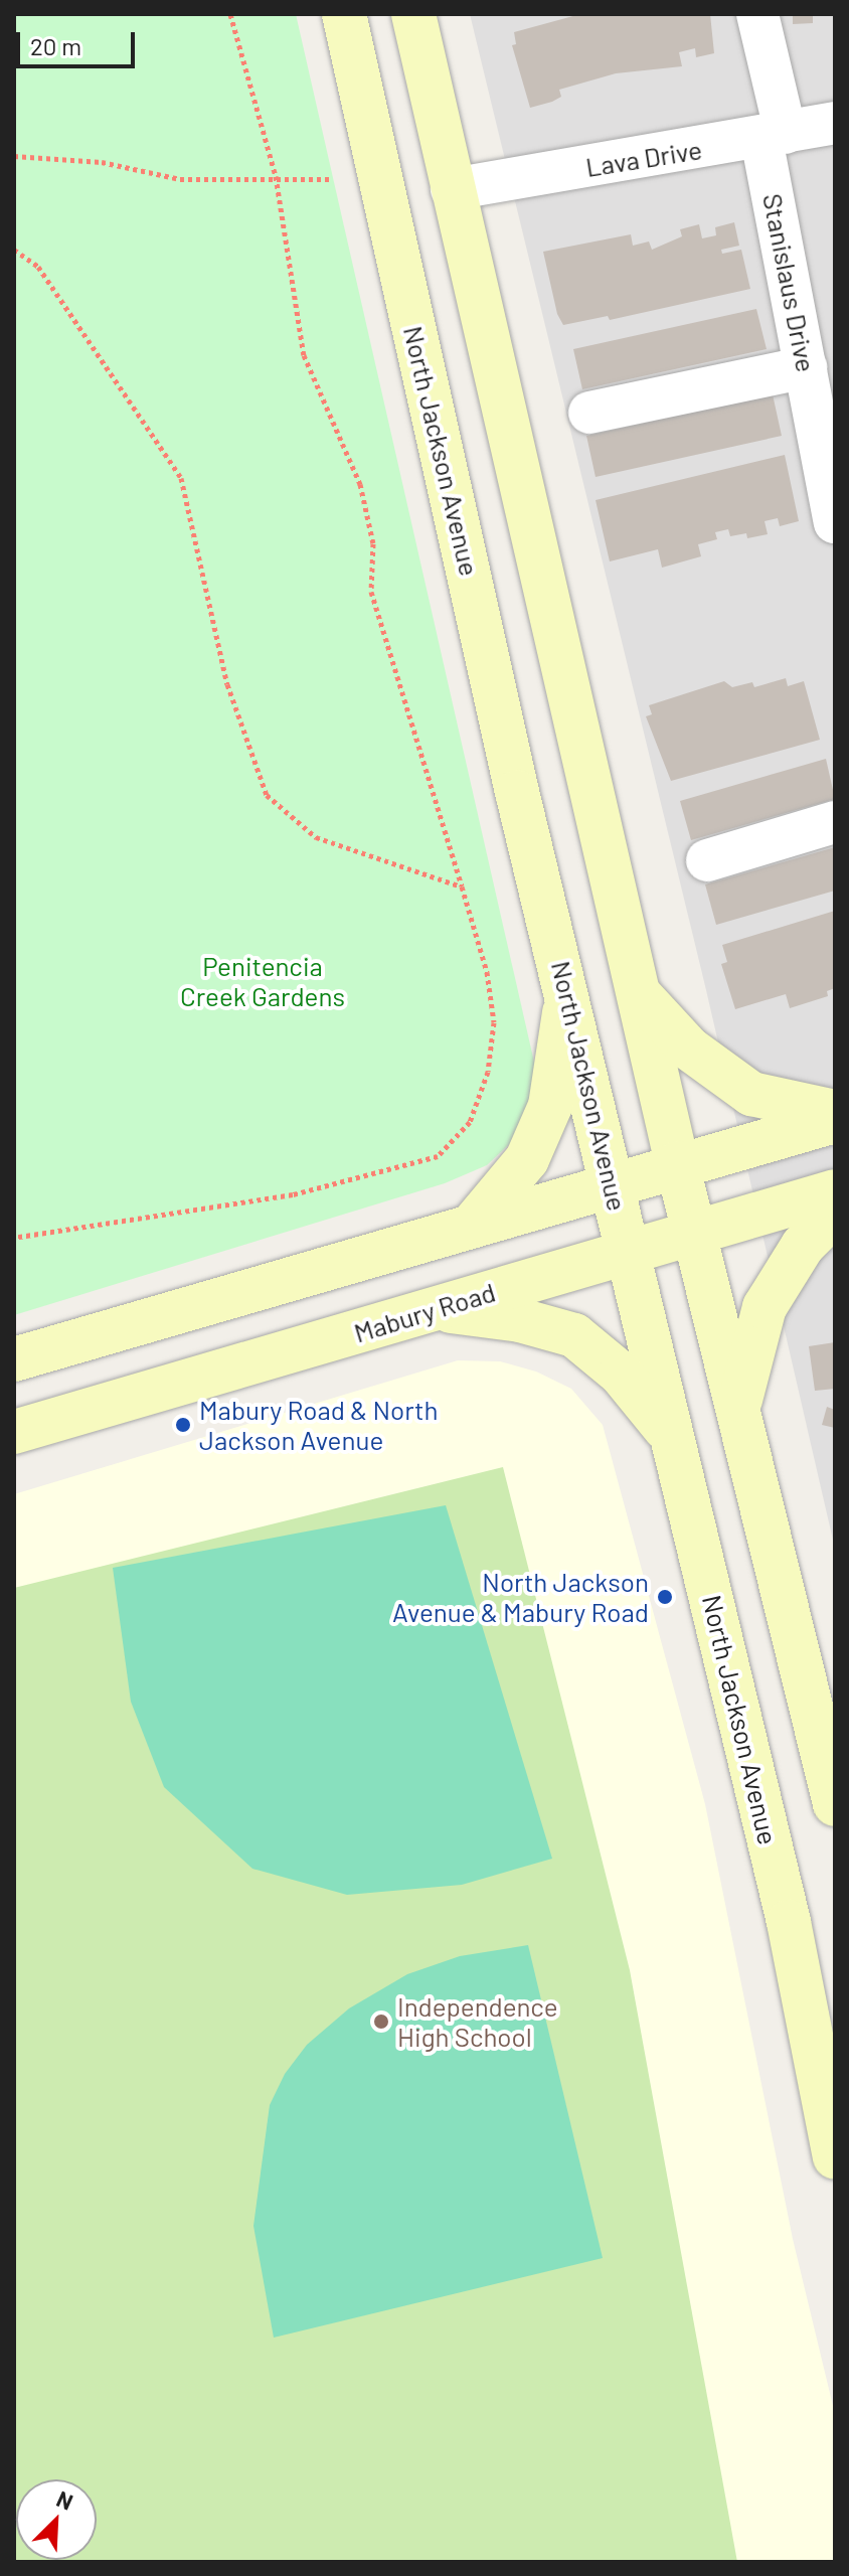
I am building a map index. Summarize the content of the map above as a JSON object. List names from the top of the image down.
{
  "streets": {
    "main road": ["North Jackson Avenue", "Mabury Road"],
    "street": ["Lava Drive", "Stanislaus Drive"]
  },
  "crossings": [
    ["Lava Drive", "Stanislaus Drive"],
    ["North Jackson Avenue", "Mabury Road"]
  ],
  "parks": ["Penitencia Creek Gardens"],
  "places": ["Mabury Road & North Jackson Avenue", "North Jackson Avenue & Mabury Road", "Independence High School"],
  "scale_bar": "20 m",
  "north": "top right"
}
